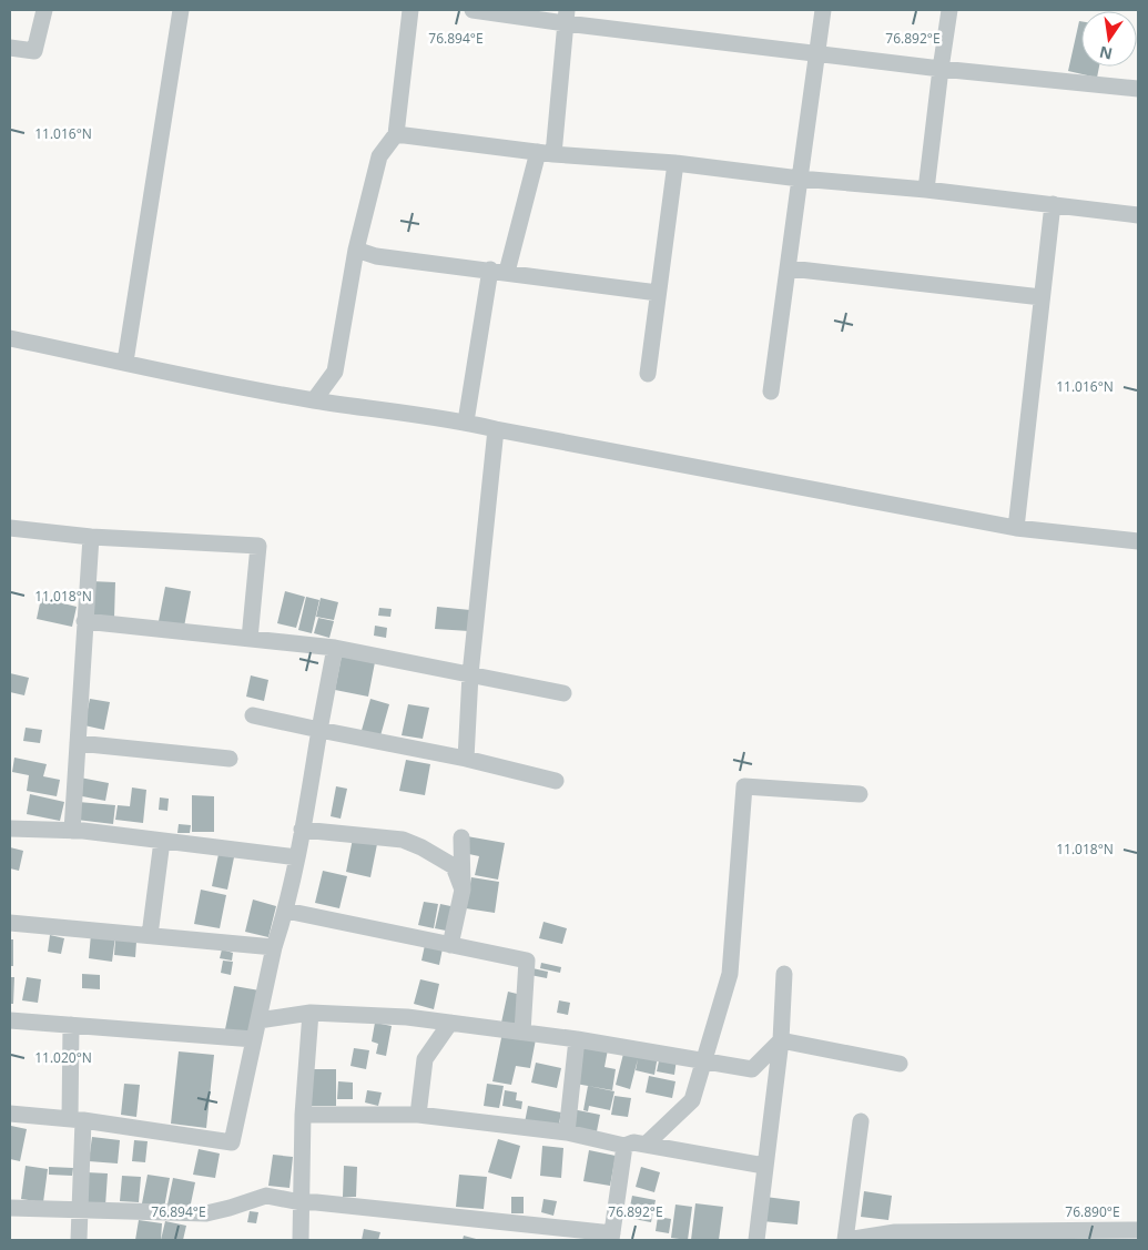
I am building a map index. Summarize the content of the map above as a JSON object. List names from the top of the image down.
{
  "north": "bottom",
  "coordinates": [
    "76.894°E",
    "76.892°E",
    "11.016°N",
    "11.018°N",
    "11.020°N",
    "76.890°E"
  ]
}
